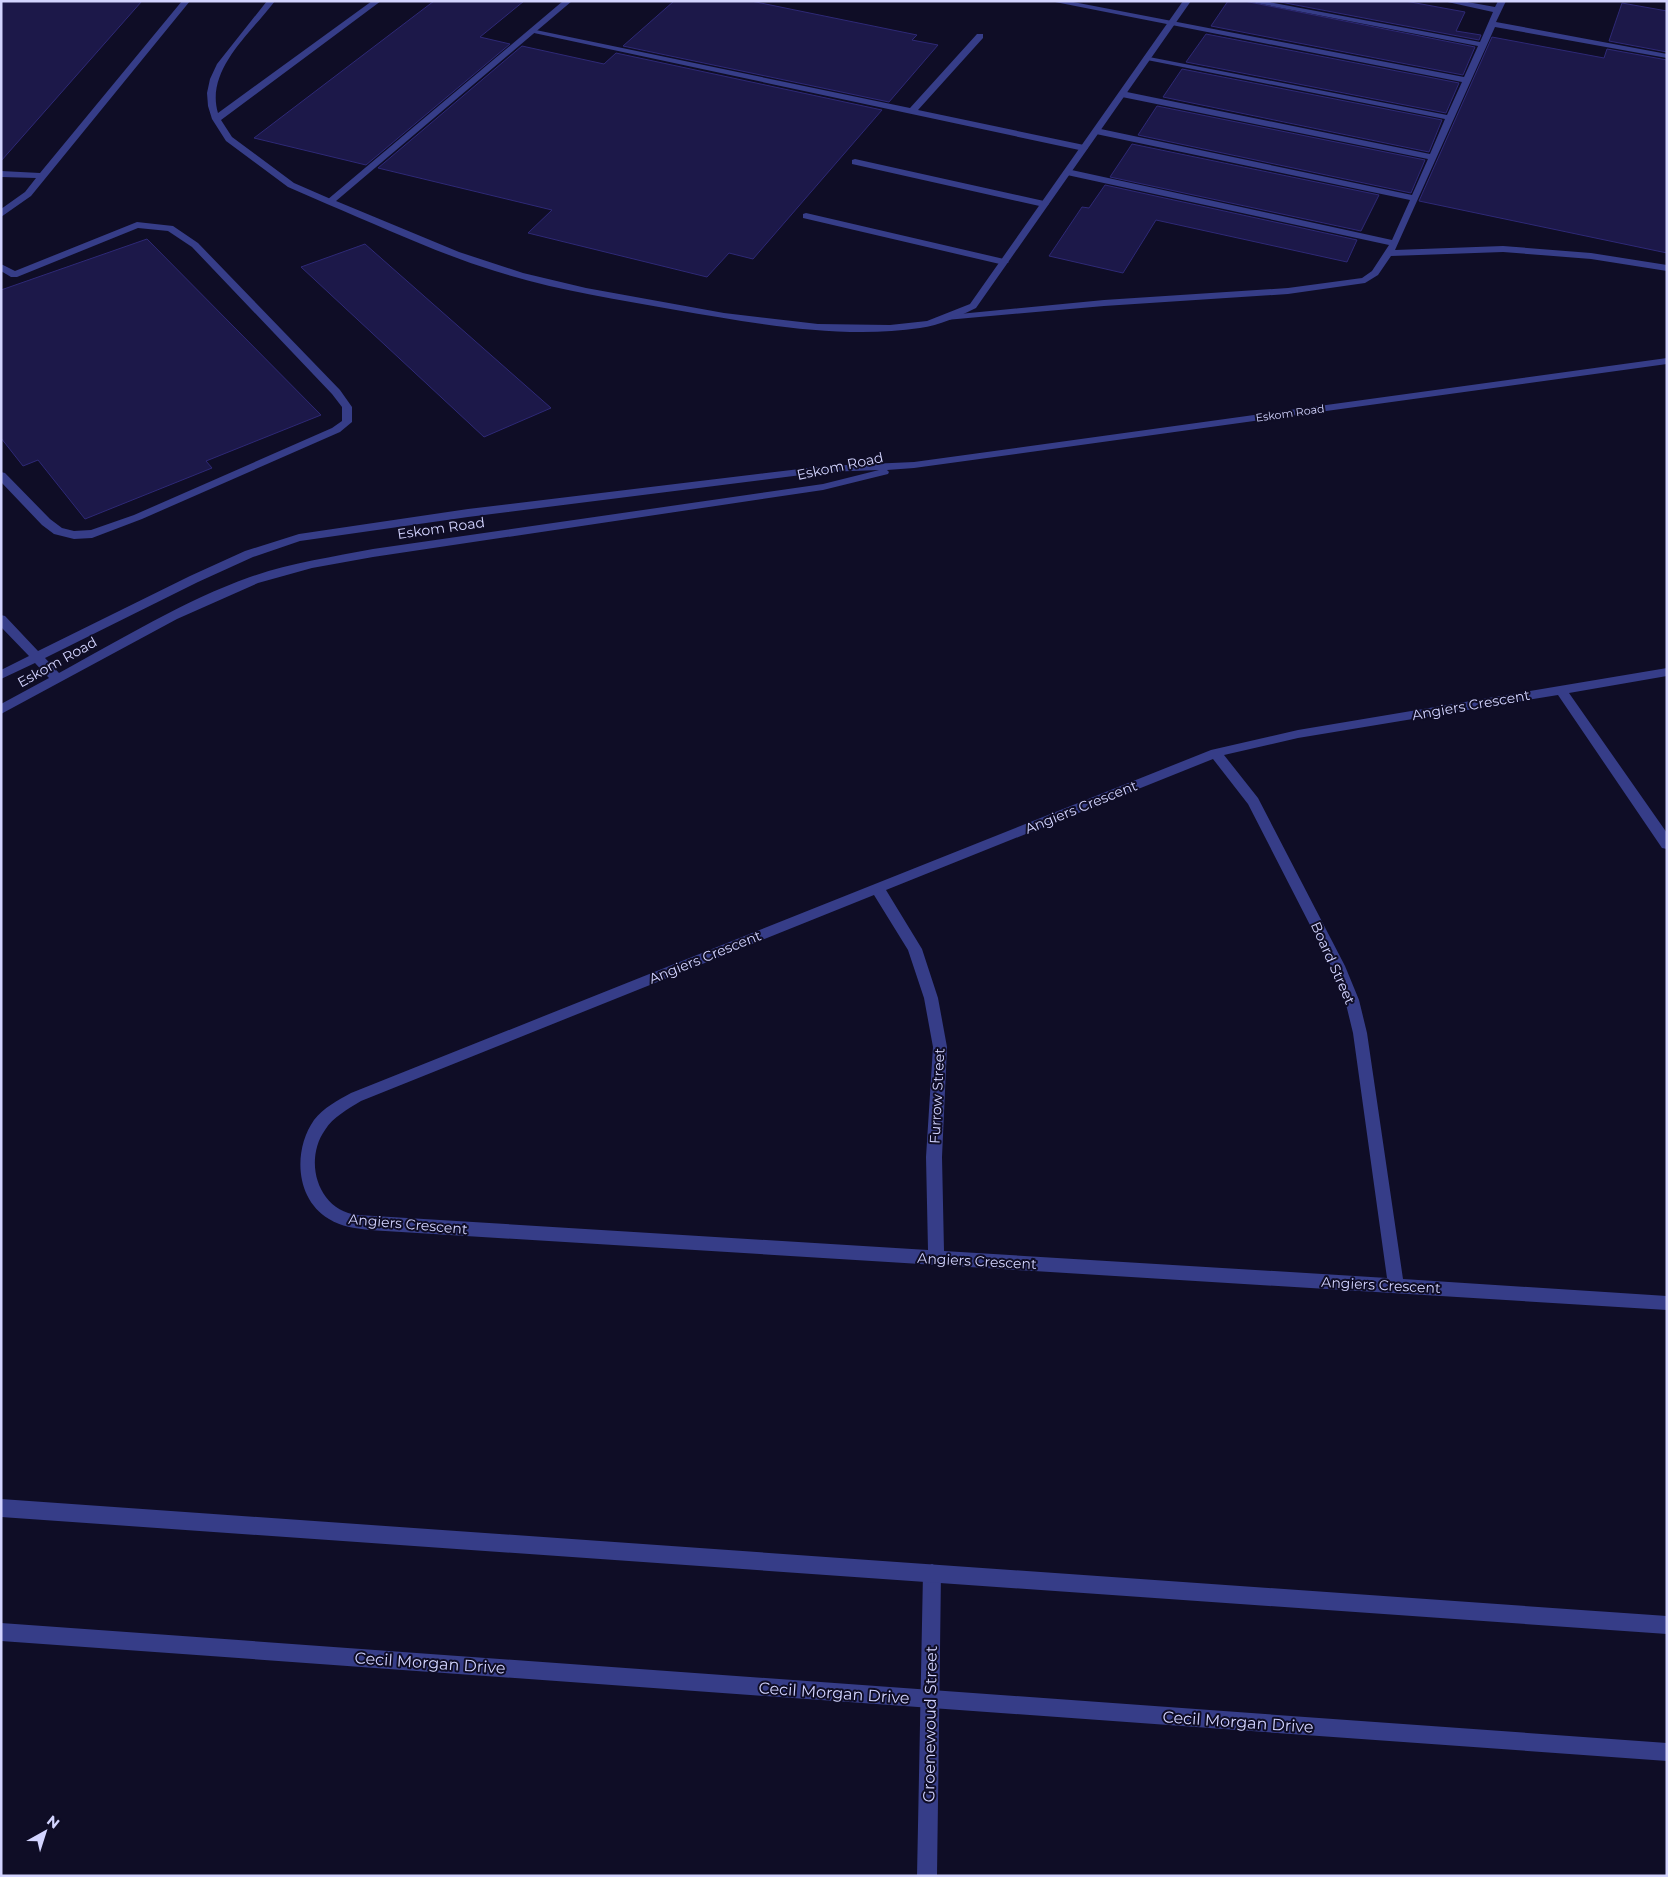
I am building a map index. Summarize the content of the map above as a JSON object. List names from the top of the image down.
{
  "streets": {
    "street": [
      "Eskom Road",
      "Angiers Crescent",
      "Board Street",
      "Furrow Street",
      "Cecil Morgan Drive",
      "Groenewoud Street"
    ]
  },
  "crossings": [
    ["Angiers Crescent", "Board Street"],
    ["Angiers Crescent", "Furrow Street"],
    ["Cecil Morgan Drive", "Groenewoud Street"]
  ],
  "north": "top right"
}
